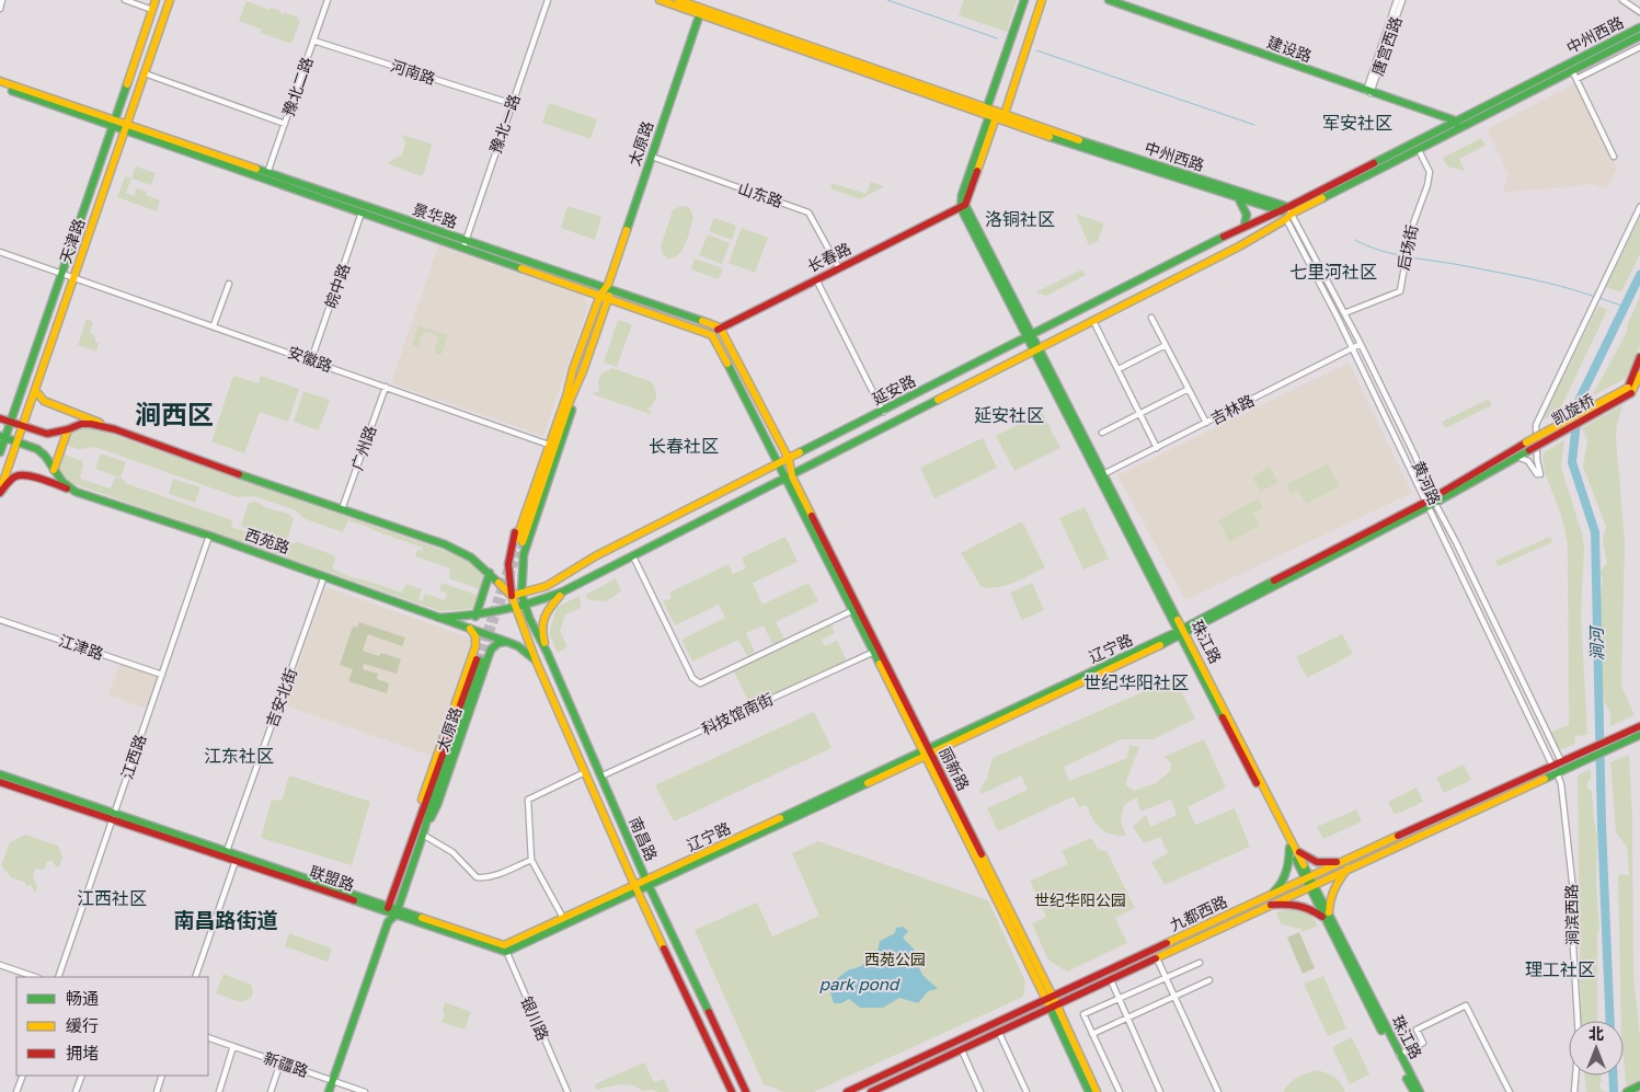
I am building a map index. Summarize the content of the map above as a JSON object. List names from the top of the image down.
{
  "streets": {
    "main road": [
      "中州西路",
      "建设路",
      "太原路",
      "景华路",
      "天津路",
      "长春路",
      "延安路",
      "凯旋桥",
      "西苑路",
      "珠江路",
      "辽宁路",
      "丽新路",
      "南昌路",
      "联盟路",
      "九都西路"
    ],
    "street": [
      "唐宫西路",
      "河南路",
      "豫北二路",
      "豫北一路",
      "山东路",
      "后场街",
      "皖中路",
      "安徽路",
      "吉林路",
      "广州路",
      "黄河路",
      "江津路",
      "吉安北街",
      "科技馆南街",
      "江西路",
      "涧滨西路",
      "银川路",
      "新疆路"
    ]
  },
  "crossings": [
    ["中州西路", "建设路"],
    ["中州西路", "太原路"],
    ["中州西路", "后场街"],
    ["中州西路", "延安路"],
    ["中州西路", "黄河路"],
    ["唐宫西路", "建设路"],
    ["河南路", "豫北二路"],
    ["河南路", "豫北一路"],
    ["豫北二路", "景华路"],
    ["豫北一路", "景华路"],
    ["太原路", "山东路"],
    ["太原路", "景华路"],
    ["太原路", "西苑路"],
    ["太原路", "南昌路"],
    ["太原路", "联盟路"],
    ["太原路", "新疆路"],
    ["山东路", "长春路"],
    ["景华路", "天津路"],
    ["景华路", "长春路"],
    ["景华路", "皖中路"],
    ["天津路", "安徽路"],
    ["天津路", "西苑路"],
    ["后场街", "黄河路"],
    ["长春路", "珠江路"],
    ["皖中路", "安徽路"],
    ["安徽路", "广州路"],
    ["延安路", "黄河路"],
    ["延安路", "西苑路"],
    ["延安路", "珠江路"],
    ["延安路", "丽新路"],
    ["延安路", "南昌路"],
    ["吉林路", "黄河路"],
    ["吉林路", "珠江路"],
    ["凯旋桥", "辽宁路"],
    ["黄河路", "辽宁路"],
    ["黄河路", "九都西路"],
    ["黄河路", "涧滨西路"],
    ["西苑路", "吉安北街"],
    ["西苑路", "江西路"],
    ["西苑路", "南昌路"],
    ["珠江路", "辽宁路"],
    ["珠江路", "九都西路"],
    ["江津路", "江西路"],
    ["辽宁路", "丽新路"],
    ["辽宁路", "南昌路"],
    ["吉安北街", "联盟路"],
    ["科技馆南街", "丽新路"],
    ["科技馆南街", "南昌路"],
    ["江西路", "联盟路"],
    ["丽新路", "九都西路"],
    ["联盟路", "银川路"],
    ["九都西路", "涧滨西路"]
  ],
  "districts": [
    "军安社区",
    "洛铜社区",
    "七里河社区",
    "涧西区",
    "延安社区",
    "长春社区",
    "世纪华阳社区",
    "江东社区",
    "江西社区",
    "南昌路街道",
    "理工社区"
  ],
  "water": ["涧河", "park pond"],
  "parks": ["世纪华阳公园", "西苑公园"],
  "legend": ["畅通", "缓行", "拥堵"],
  "north": "top"
}
